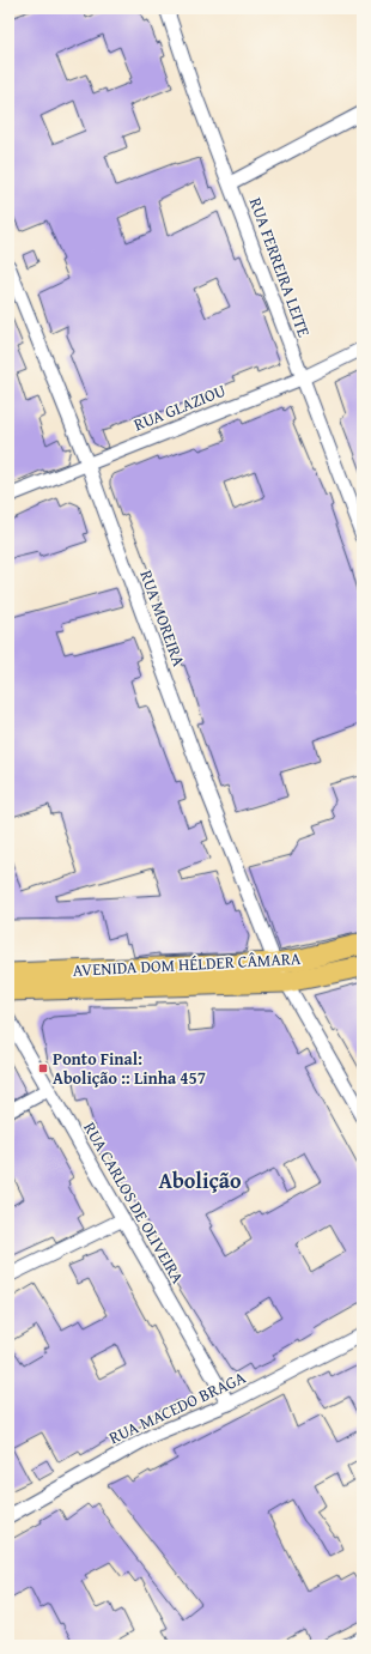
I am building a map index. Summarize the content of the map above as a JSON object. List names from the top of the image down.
{
  "streets": {
    "main road": ["AVENIDA DOM HÉLDER CÂMARA"],
    "street": [
      "RUA FERREIRA LEITE",
      "RUA GLAZIOU",
      "RUA MOREIRA",
      "RUA CARLOS DE OLIVEIRA",
      "RUA MACEDO BRAGA"
    ]
  },
  "crossings": [
    ["RUA FERREIRA LEITE", "RUA GLAZIOU"],
    ["RUA GLAZIOU", "RUA MOREIRA"],
    ["RUA MOREIRA", "AVENIDA DOM HÉLDER CÂMARA"],
    ["RUA CARLOS DE OLIVEIRA", "RUA MACEDO BRAGA"]
  ],
  "districts": ["Abolição"],
  "places": {
    "transit": ["Ponto Final: Abolição :: Linha 457"]
  }
}
